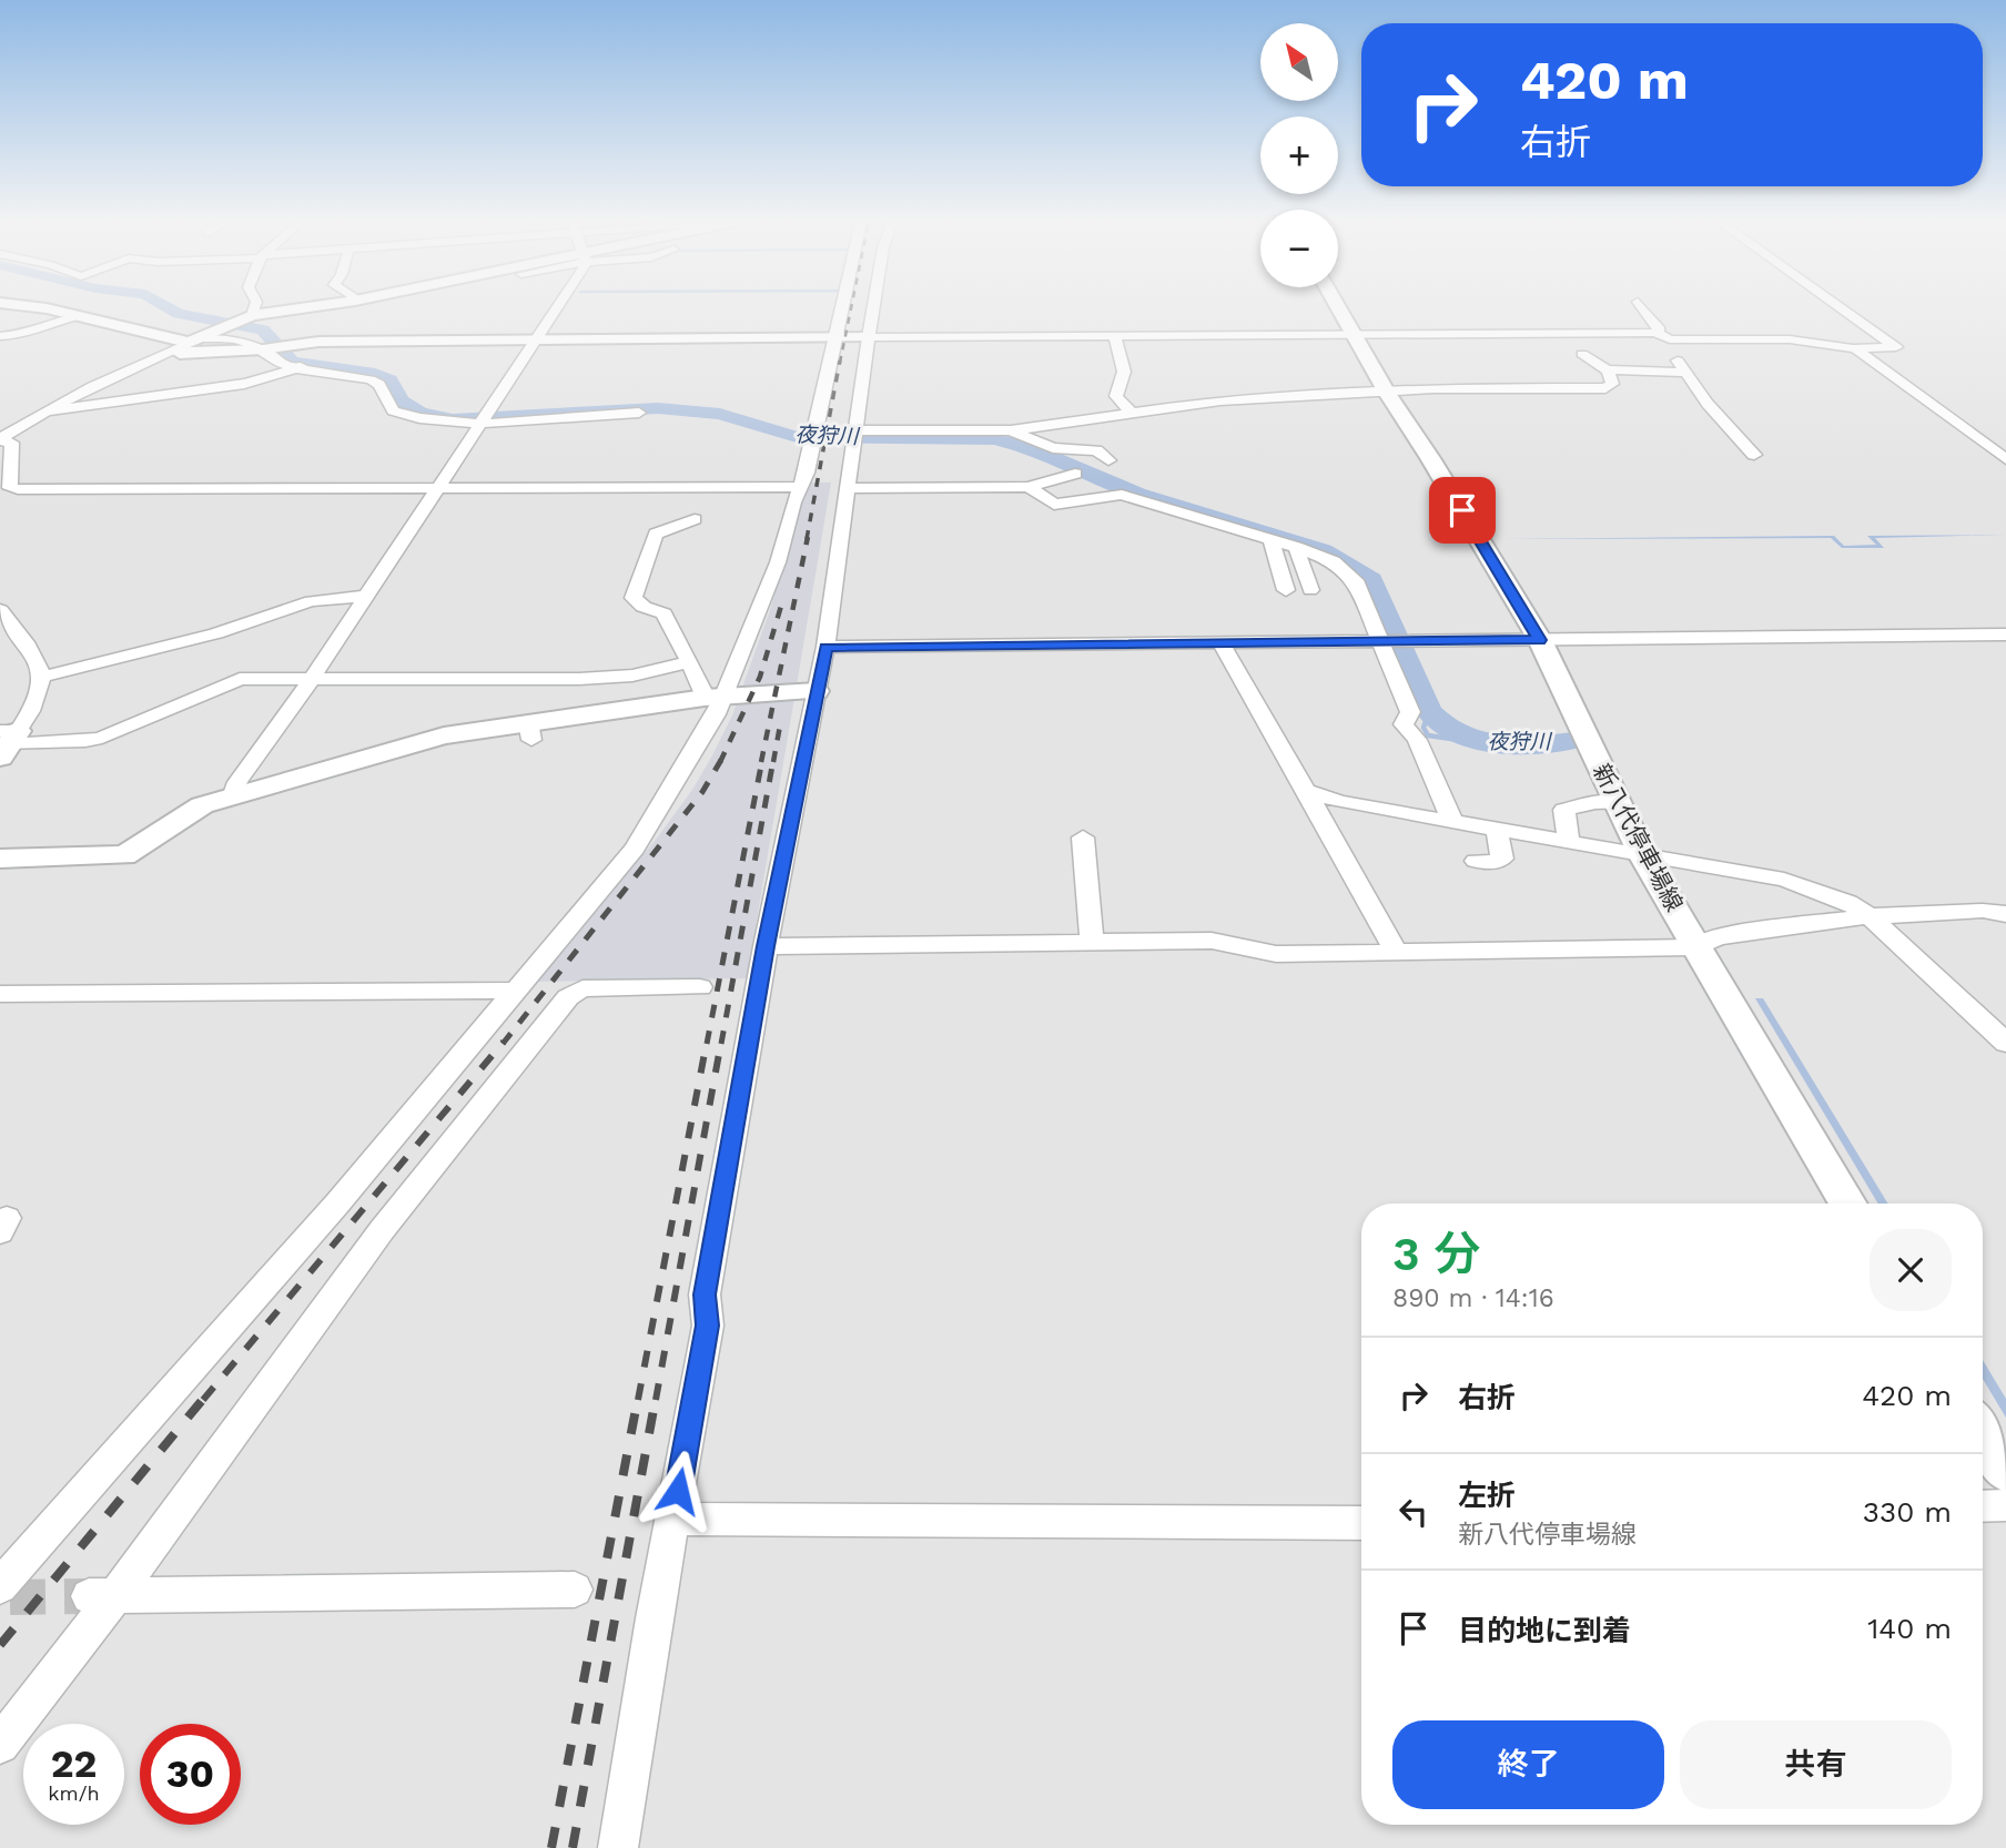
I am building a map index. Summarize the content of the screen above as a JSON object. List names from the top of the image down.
{
  "streets": {
    "main road": ["新八代停車場線"]
  },
  "water": ["夜狩川"],
  "north": "top left",
  "page": {
    "map_buttons": ["+", "−"],
    "turn": ["420 m", "右折"],
    "heading": ["3 分", "890 m · 14:16"],
    "list": [
      {
        "name": "右折",
        "value": "420 m"
      },
      {
        "name": "左折",
        "note": "新八代停車場線",
        "value": "330 m"
      },
      {
        "name": "目的地に到着",
        "value": "140 m"
      }
    ],
    "buttons": ["終了", "共有"],
    "speed": "22 km/h",
    "limit": "30"
  }
}
